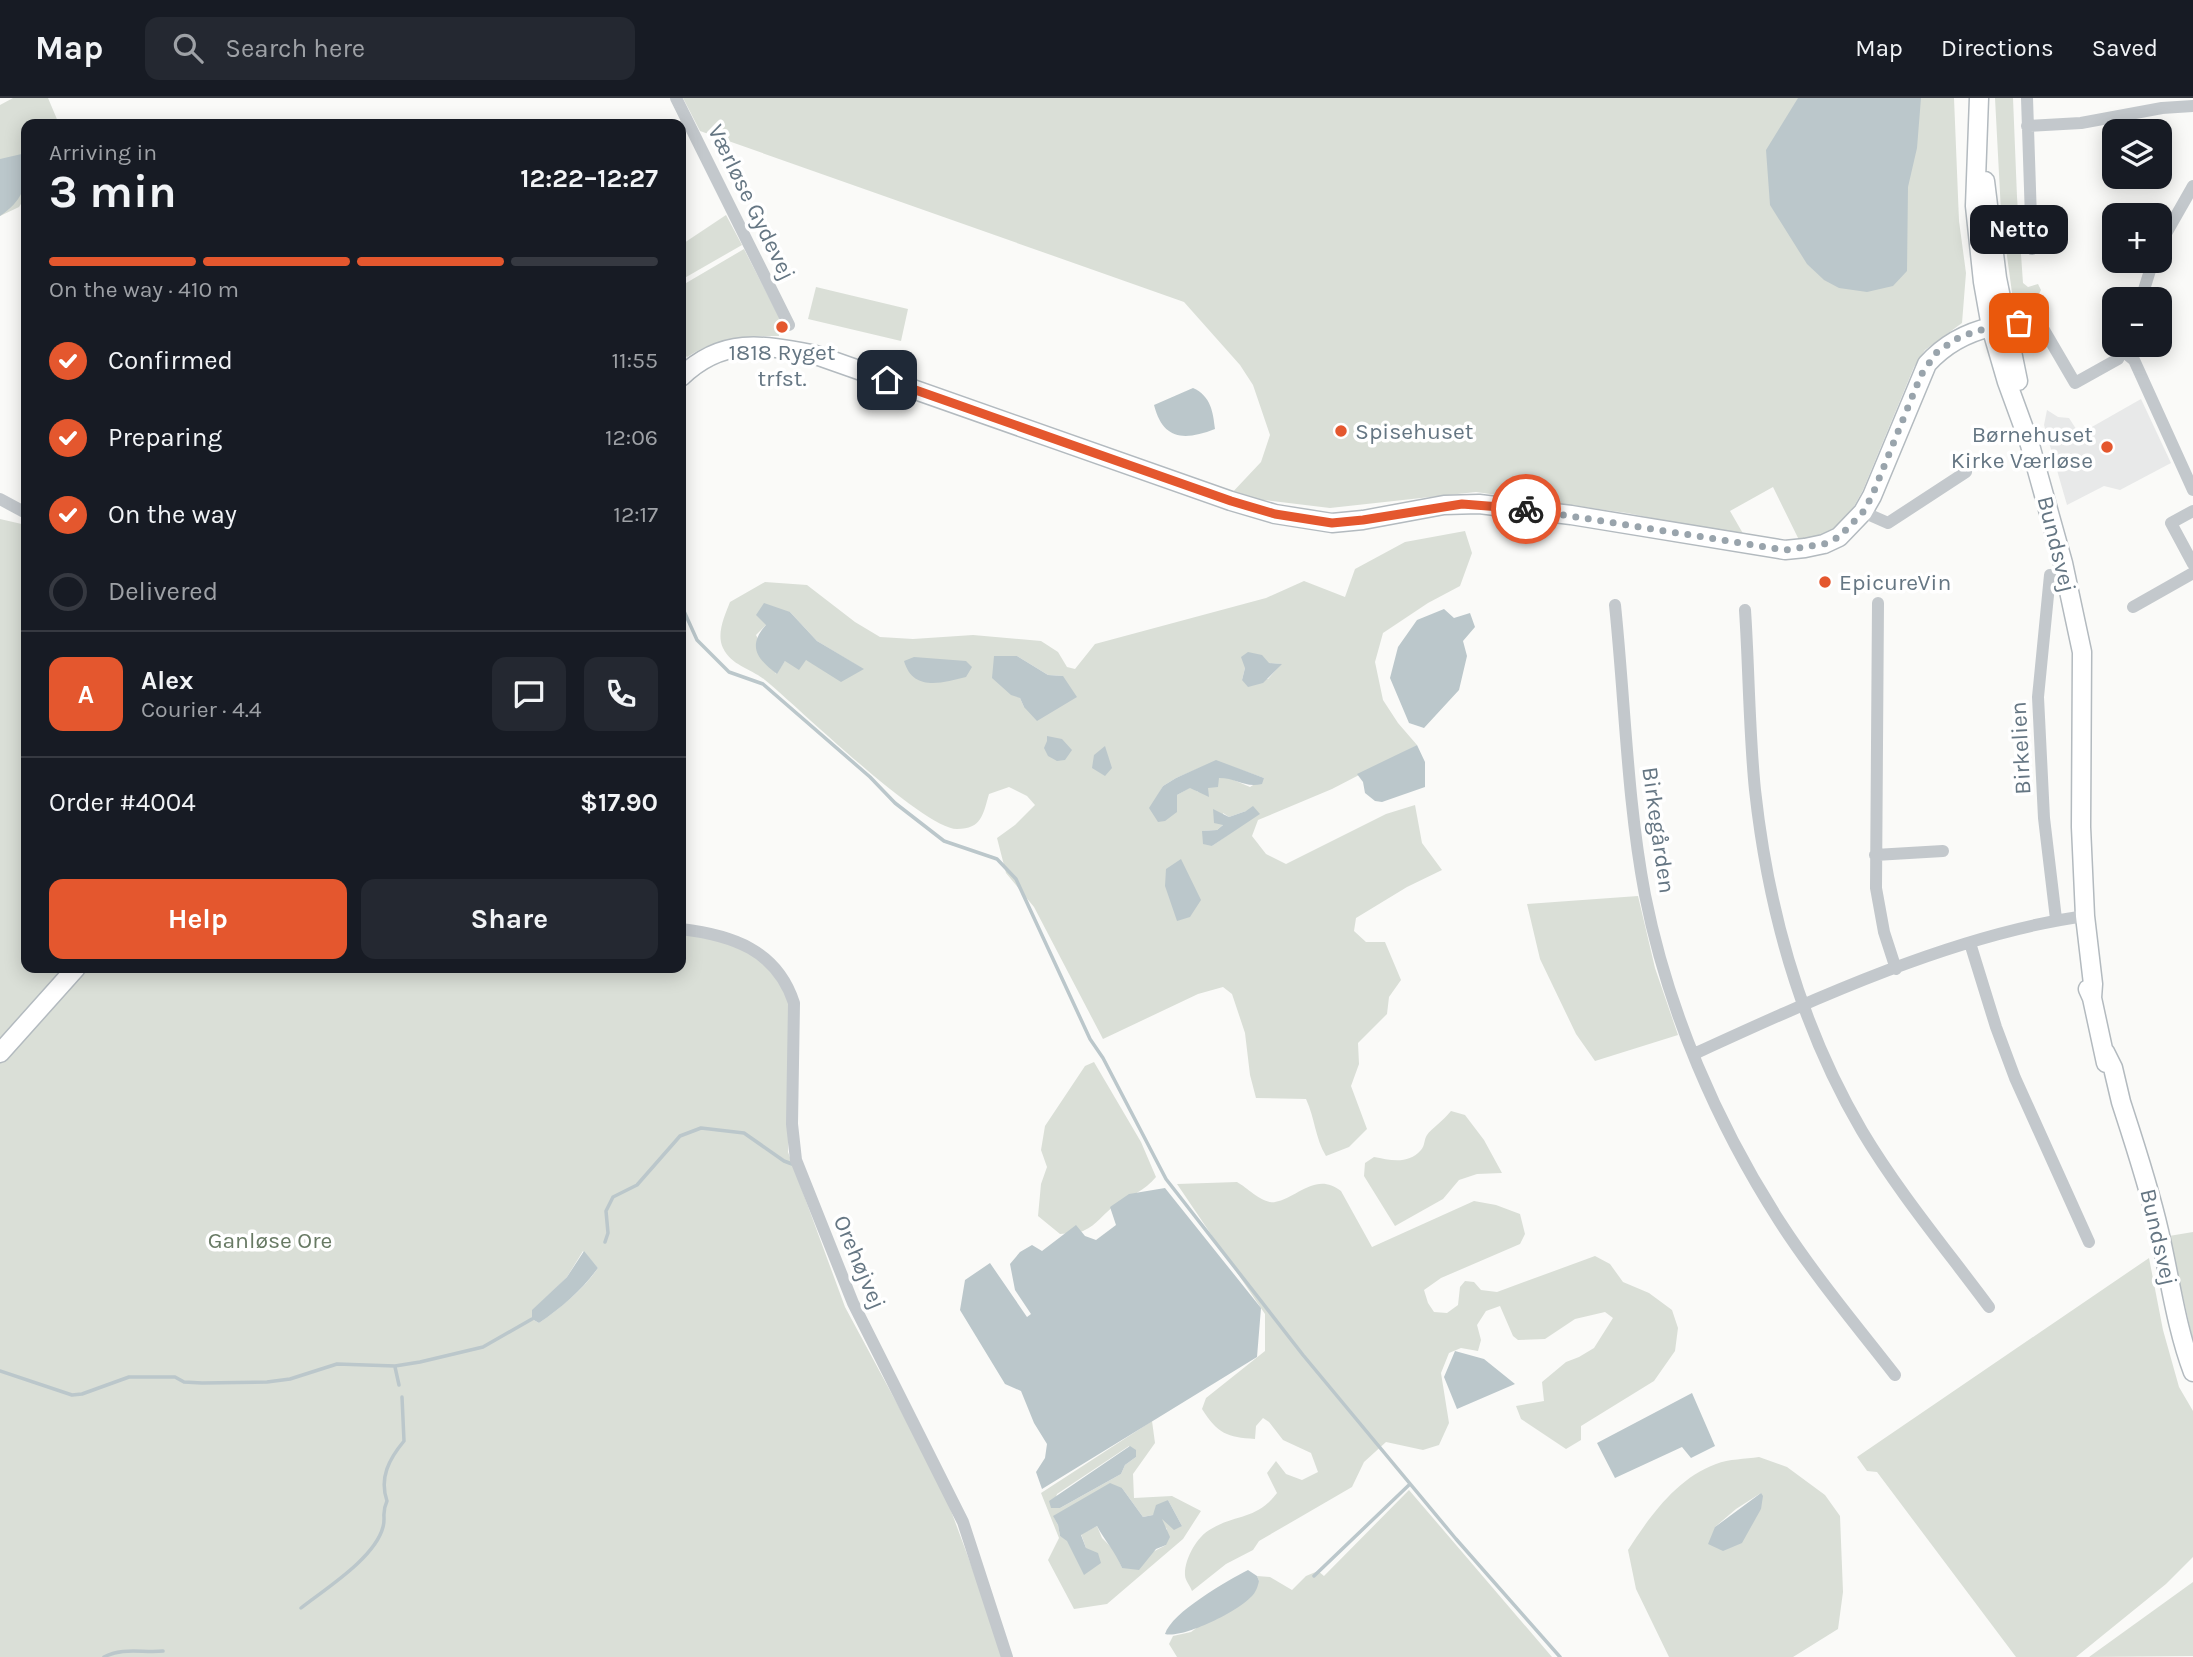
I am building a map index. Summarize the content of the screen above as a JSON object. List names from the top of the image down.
{
  "streets": {
    "street": [
      "Værløse Gydevej",
      "Bundsvej",
      "Birkelien",
      "Birkegården",
      "Orehøjvej"
    ]
  },
  "parks": ["Ganløse Ore"],
  "places": [
    "Netto",
    "1818 Ryget trfst.",
    "Spisehuset",
    "Børnehuset Kirke Værløse",
    "EpicureVin"
  ],
  "page": {
    "header": "Map",
    "search": "Search here",
    "nav": ["Map", "Directions", "Saved"],
    "map_buttons": ["+", "−"],
    "heading": ["3 min", "Arriving in", "12:22–12:27"],
    "panel": [
      "Alex",
      "Courier · 4.4",
      "Order #4004",
      "$17.90"
    ],
    "bubble": "Netto",
    "bar": "On the way · 410 m",
    "list": [
      ["Confirmed", "11:55"],
      ["Preparing", "12:06"],
      ["On the way", "12:17"],
      "Delivered"
    ],
    "round": "A",
    "buttons": ["Help", "Share"]
  }
}
